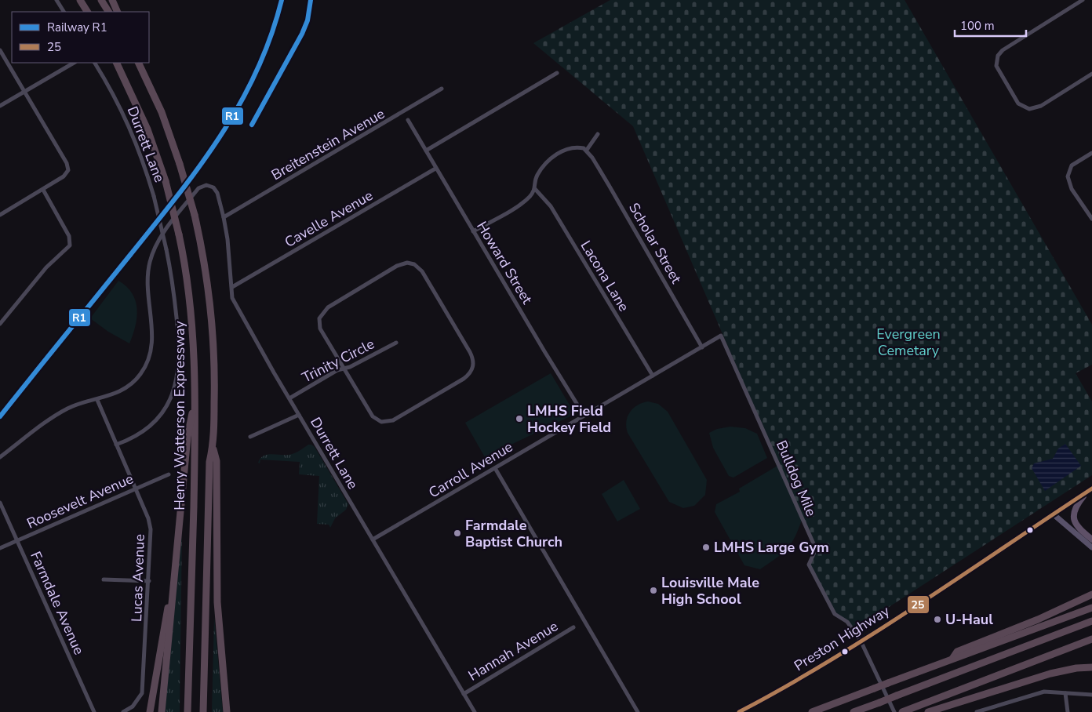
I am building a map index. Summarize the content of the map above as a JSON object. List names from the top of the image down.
{
  "streets": {
    "highway": ["Henry Watterson Expressway"],
    "main road": ["Preston Highway"],
    "street": [
      "Durrett Lane",
      "Breitenstein Avenue",
      "Cavelle Avenue",
      "Scholar Street",
      "Howard Street",
      "Lacona Lane",
      "Trinity Circle",
      "Carroll Avenue",
      "Bulldog Mile",
      "Roosevelt Avenue",
      "Lucas Avenue",
      "Farmdale Avenue",
      "Hannah Avenue"
    ]
  },
  "crossings": [
    ["Durrett Lane", "Breitenstein Avenue"],
    ["Durrett Lane", "Cavelle Avenue"],
    ["Durrett Lane", "Trinity Circle"],
    ["Durrett Lane", "Carroll Avenue"],
    ["Durrett Lane", "Lucas Avenue"],
    ["Durrett Lane", "Hannah Avenue"],
    ["Cavelle Avenue", "Howard Street"],
    ["Scholar Street", "Carroll Avenue"],
    ["Scholar Street", "Bulldog Mile"],
    ["Howard Street", "Carroll Avenue"],
    ["Lacona Lane", "Carroll Avenue"],
    ["Carroll Avenue", "Bulldog Mile"],
    ["Bulldog Mile", "Preston Highway"],
    ["Roosevelt Avenue", "Lucas Avenue"],
    ["Roosevelt Avenue", "Farmdale Avenue"]
  ],
  "parks": ["Evergreen Cemetary"],
  "places": [
    "LMHS Field Hockey Field",
    "Farmdale Baptist Church",
    "LMHS Large Gym",
    "Louisville Male High School",
    "U-Haul"
  ],
  "lines": ["rail line R1", "transit line 25"],
  "legend": ["Railway R1", "25"],
  "scale_bar": "100 m"
}
